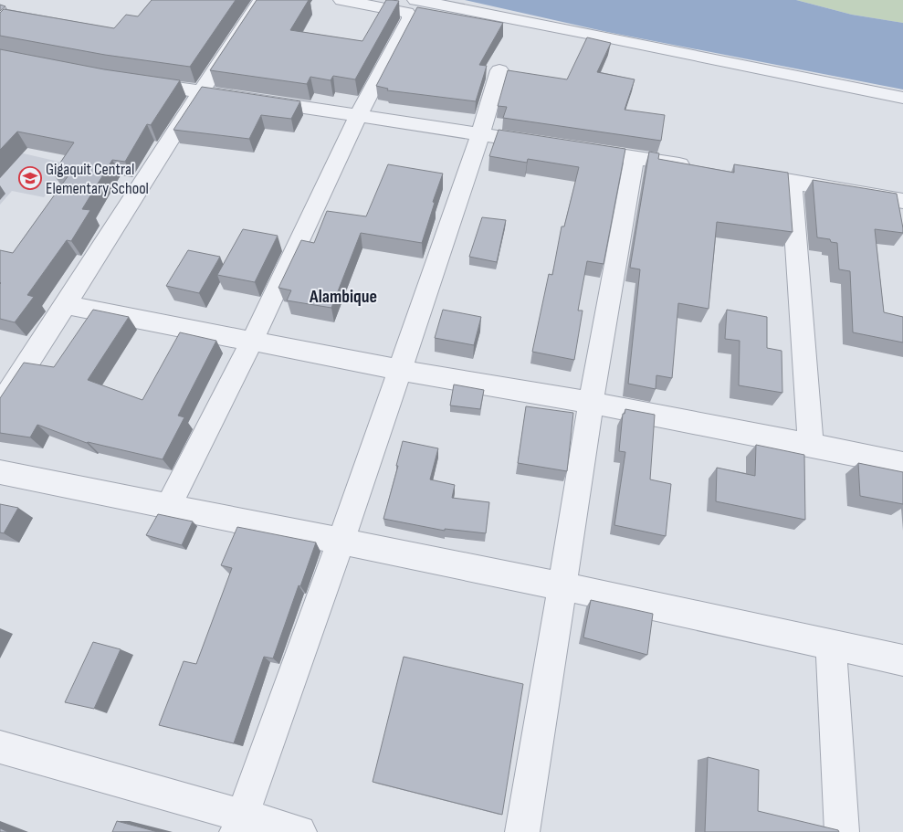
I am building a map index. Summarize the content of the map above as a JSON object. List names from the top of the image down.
{
  "districts": ["Alambique"],
  "places": {
    "school or university": ["Gigaquit Central Elementary School"]
  }
}
